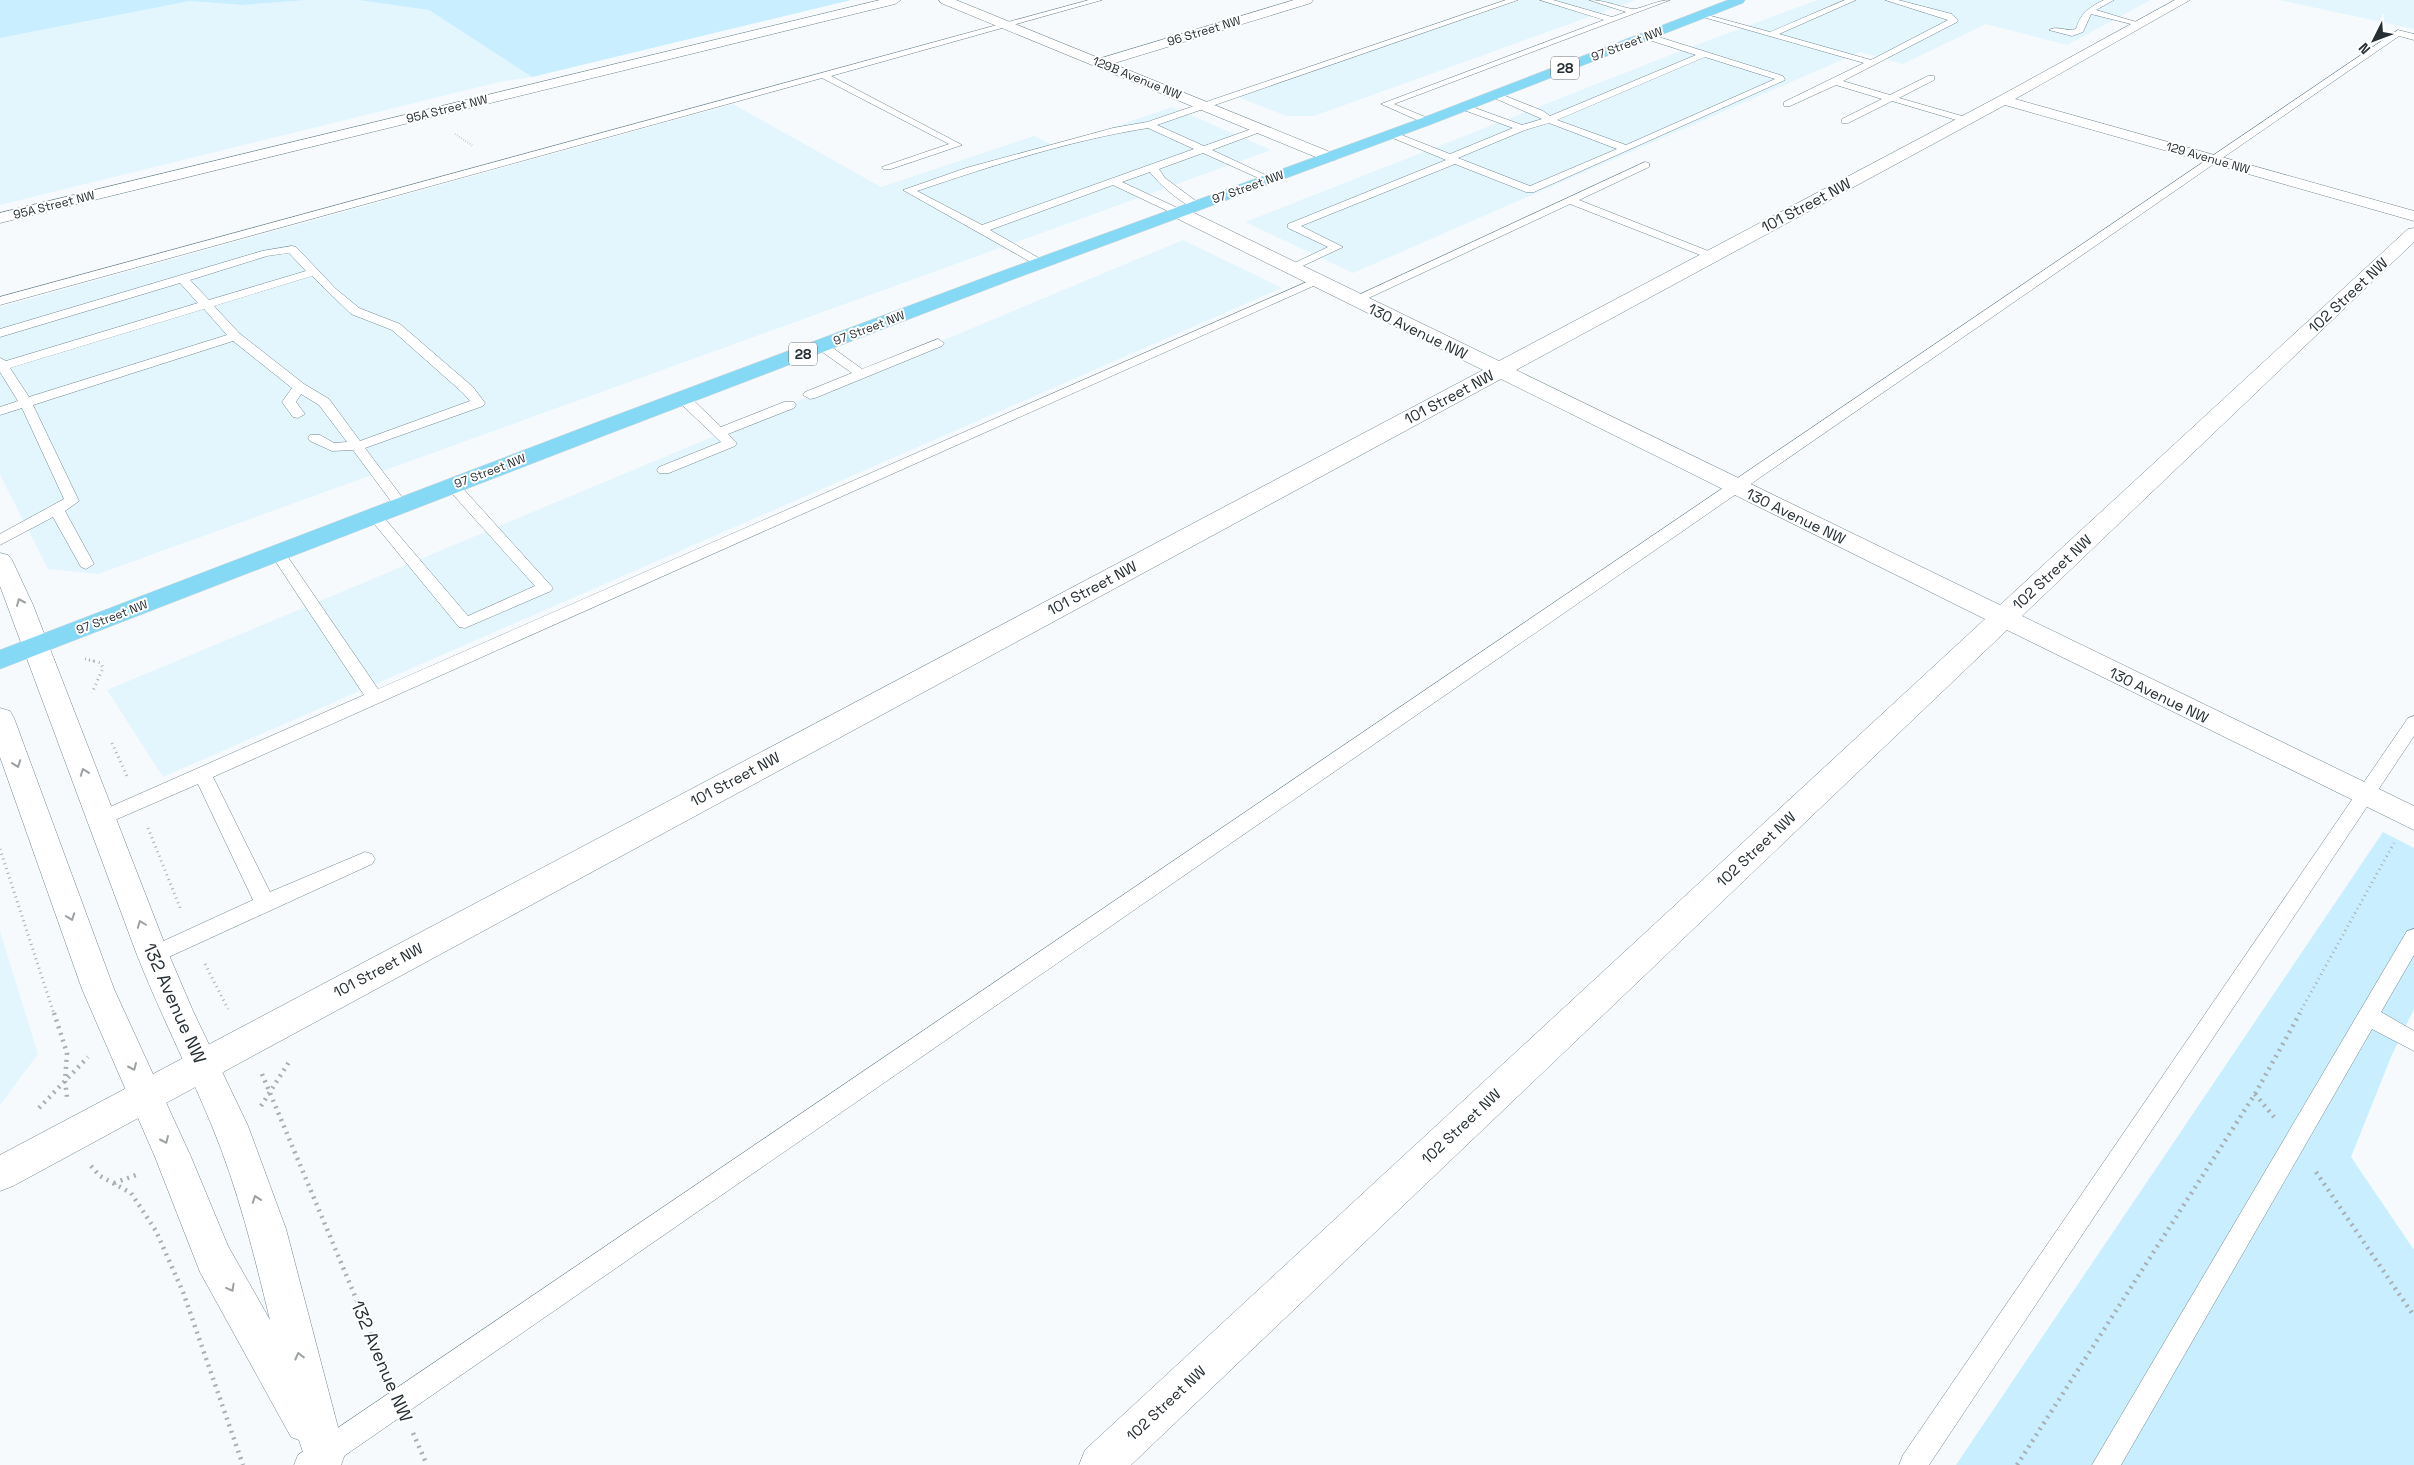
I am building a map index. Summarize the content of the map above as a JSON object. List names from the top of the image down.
{
  "streets": {
    "main road": ["97 Street NW", "28"],
    "street": [
      "96 Street NW",
      "129B Avenue NW",
      "95A Street NW",
      "129 Avenue NW",
      "101 Street NW",
      "102 Street NW",
      "130 Avenue NW",
      "132 Avenue NW"
    ]
  },
  "crossings": [
    ["96 Street NW", "129B Avenue NW"],
    ["97 Street NW", "129B Avenue NW"],
    ["97 Street NW", "130 Avenue NW"],
    ["97 Street NW", "132 Avenue NW"],
    ["129 Avenue NW", "101 Street NW"],
    ["101 Street NW", "130 Avenue NW"],
    ["101 Street NW", "132 Avenue NW"],
    ["102 Street NW", "130 Avenue NW"]
  ],
  "north": "bottom left"
}
